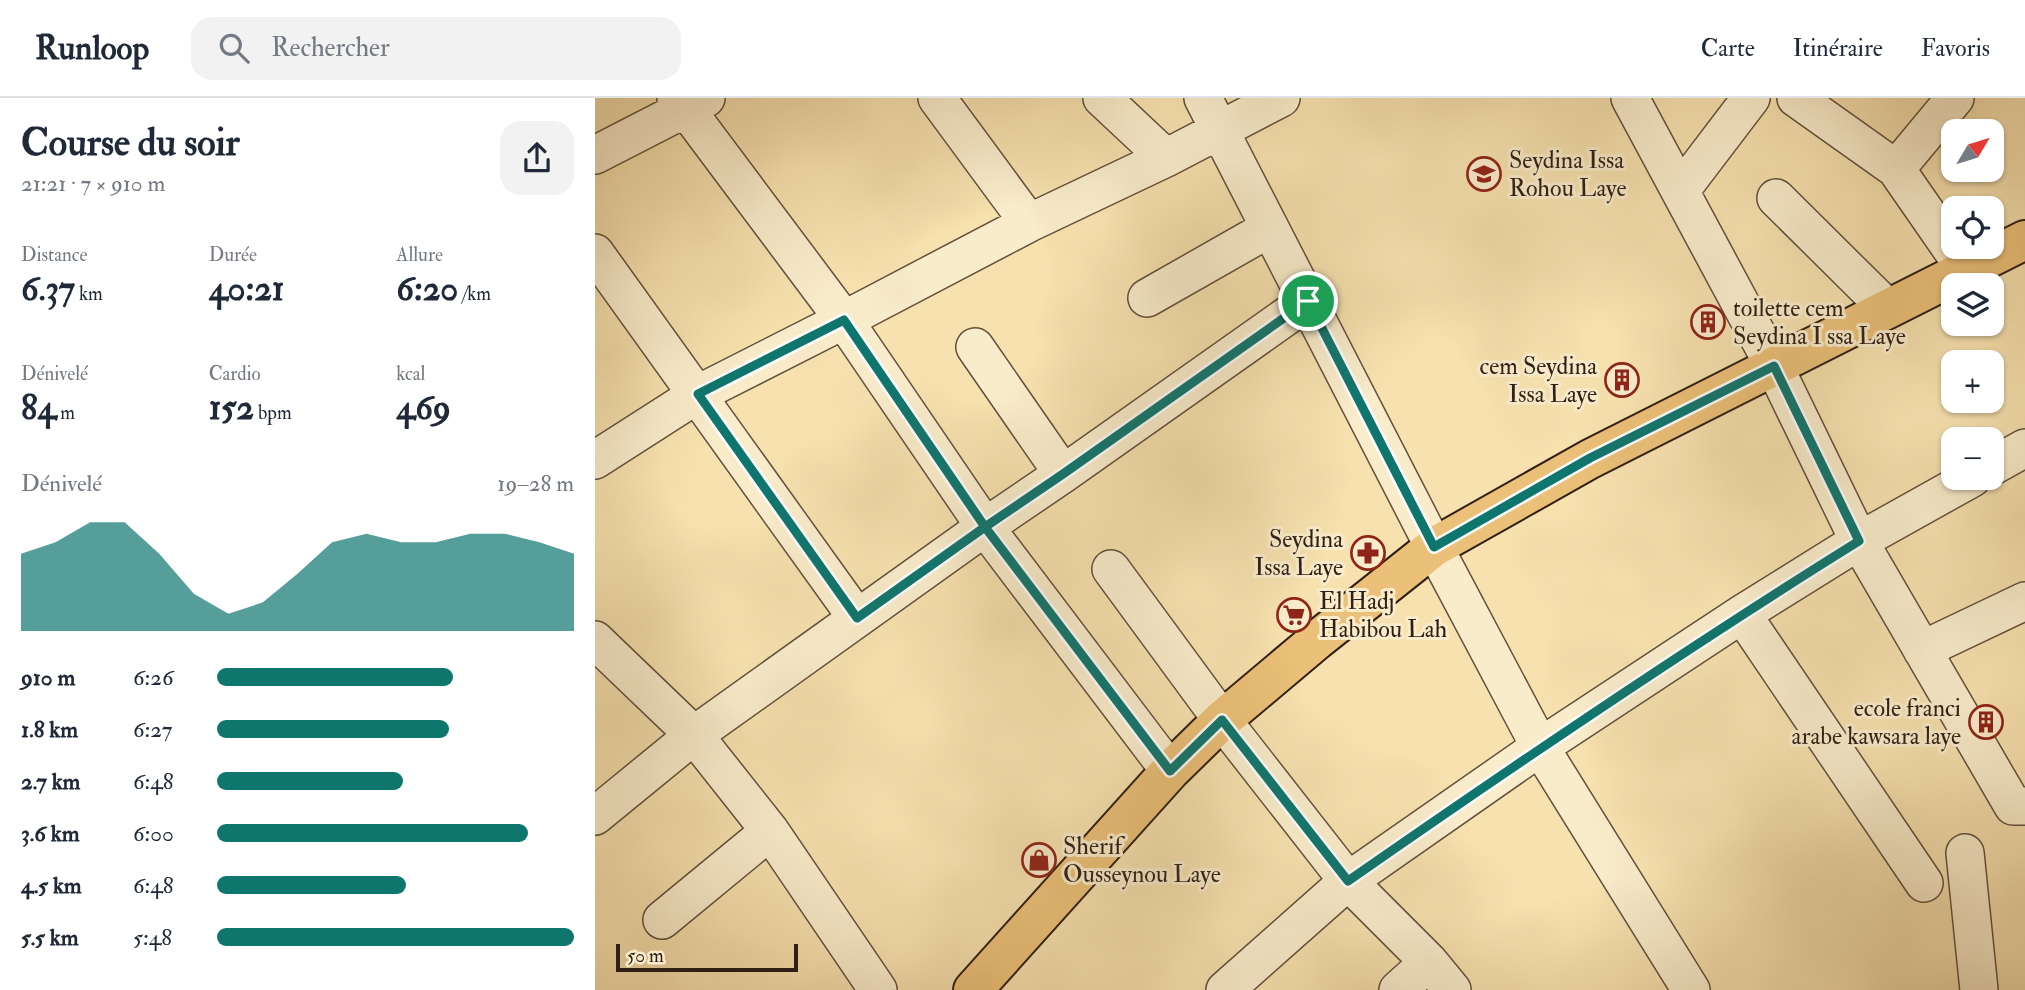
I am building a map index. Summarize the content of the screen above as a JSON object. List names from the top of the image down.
{
  "places": {
    "school or university": ["Seydina Issa Rohou Laye"],
    "building": ["toilette cem Seydina I ssa Laye", "cem Seydina Issa Laye", "ecole franci arabe kawsara laye"],
    "pharmacy": ["Seydina Issa Laye"],
    "supermarket": ["El Hadj Habibou Lah"],
    "shop": ["Sherif Ousseynou Laye"]
  },
  "scale_bar": "50 m",
  "north": "top right",
  "page": {
    "header": "Runloop",
    "search": "Rechercher",
    "nav": ["Carte", "Itinéraire", "Favoris"],
    "heading": ["Course du soir", "21:21 · 7 × 910 m"],
    "map_buttons": ["+", "−"],
    "stats": [
      ["Distance", "6.37 km"],
      ["Durée", "40:21"],
      ["Allure", "6:20 /km"],
      ["Dénivelé", "84 m"],
      ["Cardio", "152 bpm"],
      ["kcal", "469"]
    ],
    "chart": ["Dénivelé", "19–28 m"],
    "list": [
      {
        "name": "910 m",
        "note": "6:26"
      },
      {
        "name": "1.8 km",
        "note": "6:27"
      },
      {
        "name": "2.7 km",
        "note": "6:48"
      },
      {
        "name": "3.6 km",
        "note": "6:00"
      },
      {
        "name": "4.5 km",
        "note": "6:48"
      },
      {
        "name": "5.5 km",
        "note": "5:48"
      }
    ],
    "scale": "50 m"
  }
}
